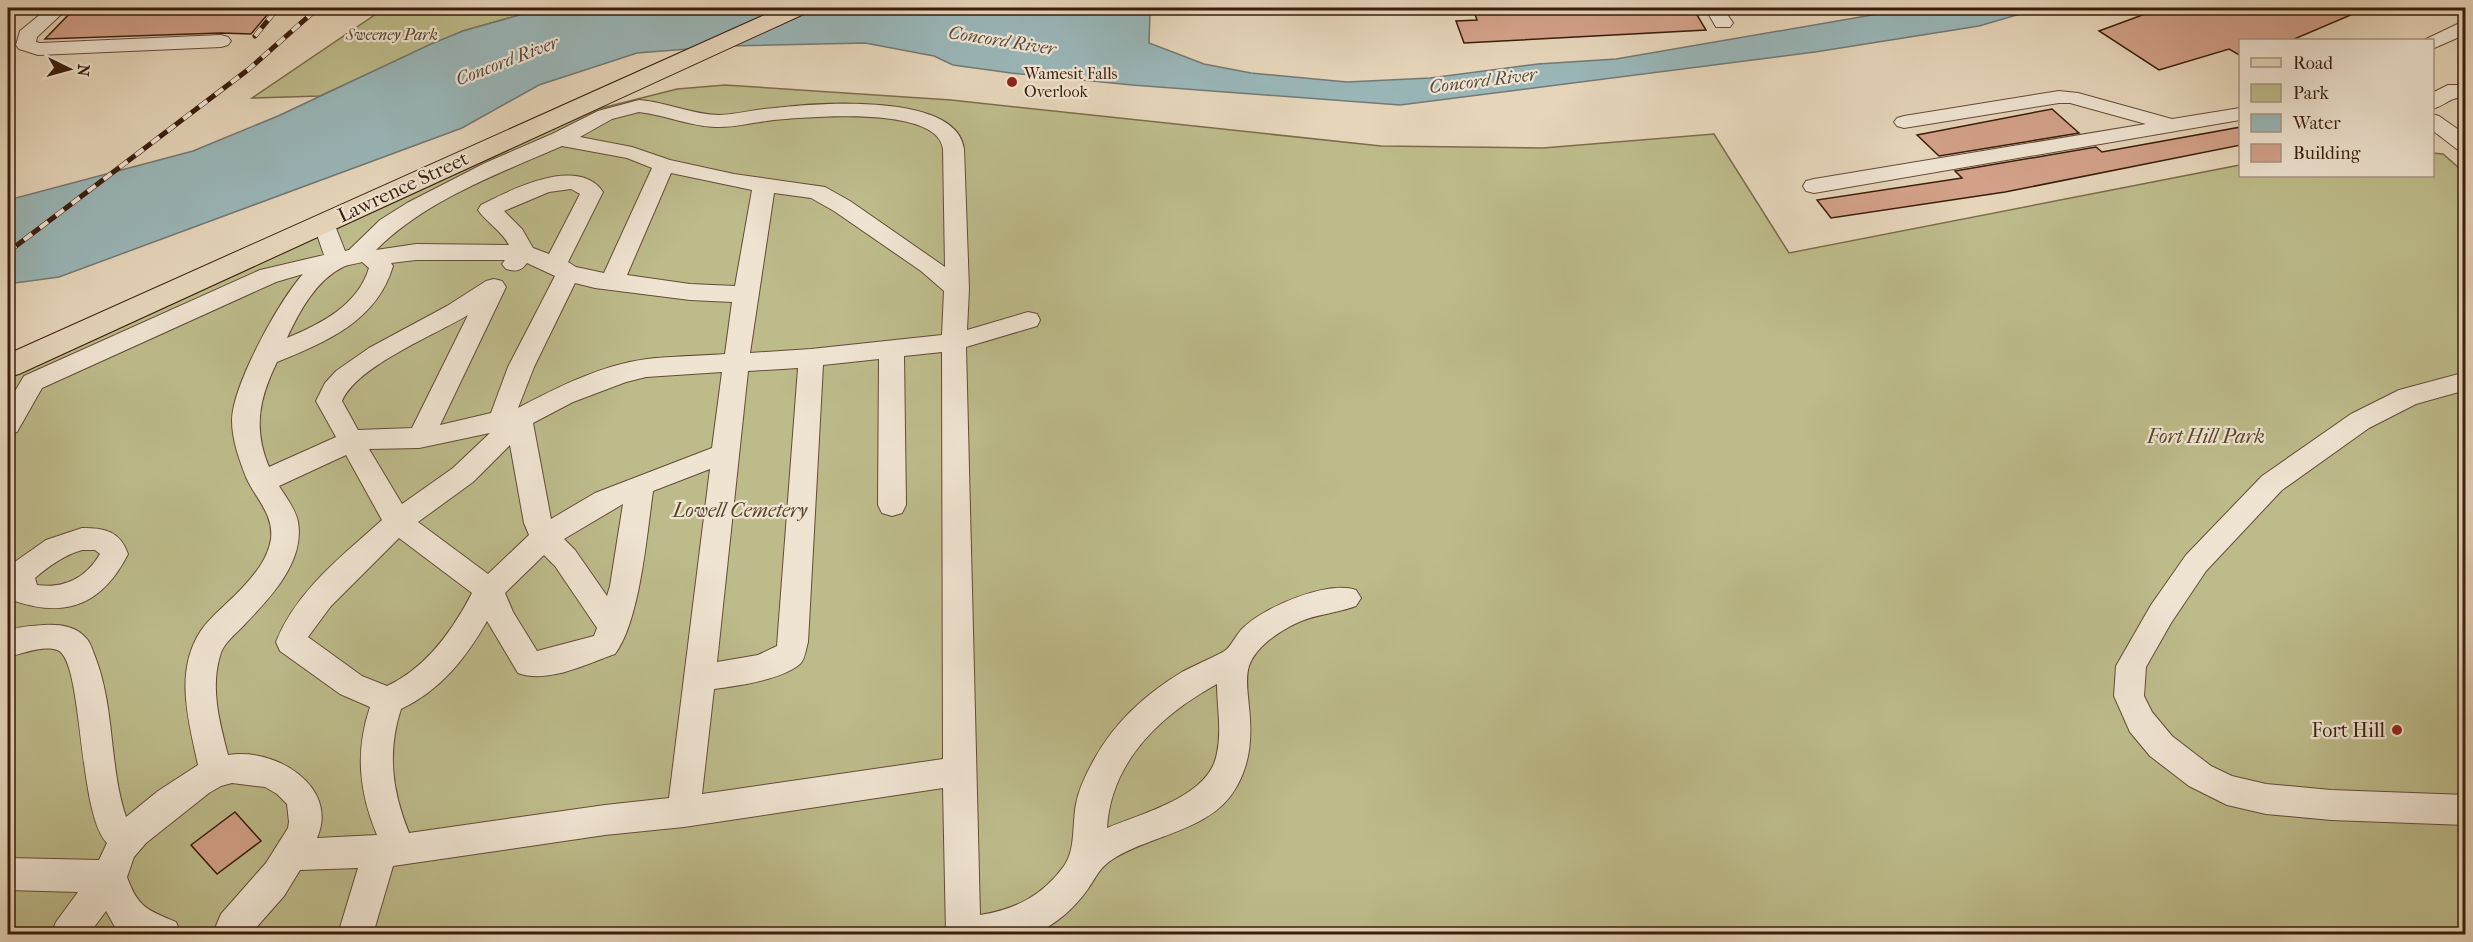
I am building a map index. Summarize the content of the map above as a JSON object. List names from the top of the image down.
{
  "streets": {
    "main road": ["Lawrence Street"]
  },
  "water": ["Concord River"],
  "parks": ["Sweeney Park", "Fort Hill Park", "Lowell Cemetery"],
  "places": ["Wamesit Falls Overlook", "Fort Hill"],
  "legend": [
    "Road",
    "Park",
    "Water",
    "Building"
  ],
  "north": "right"
}
